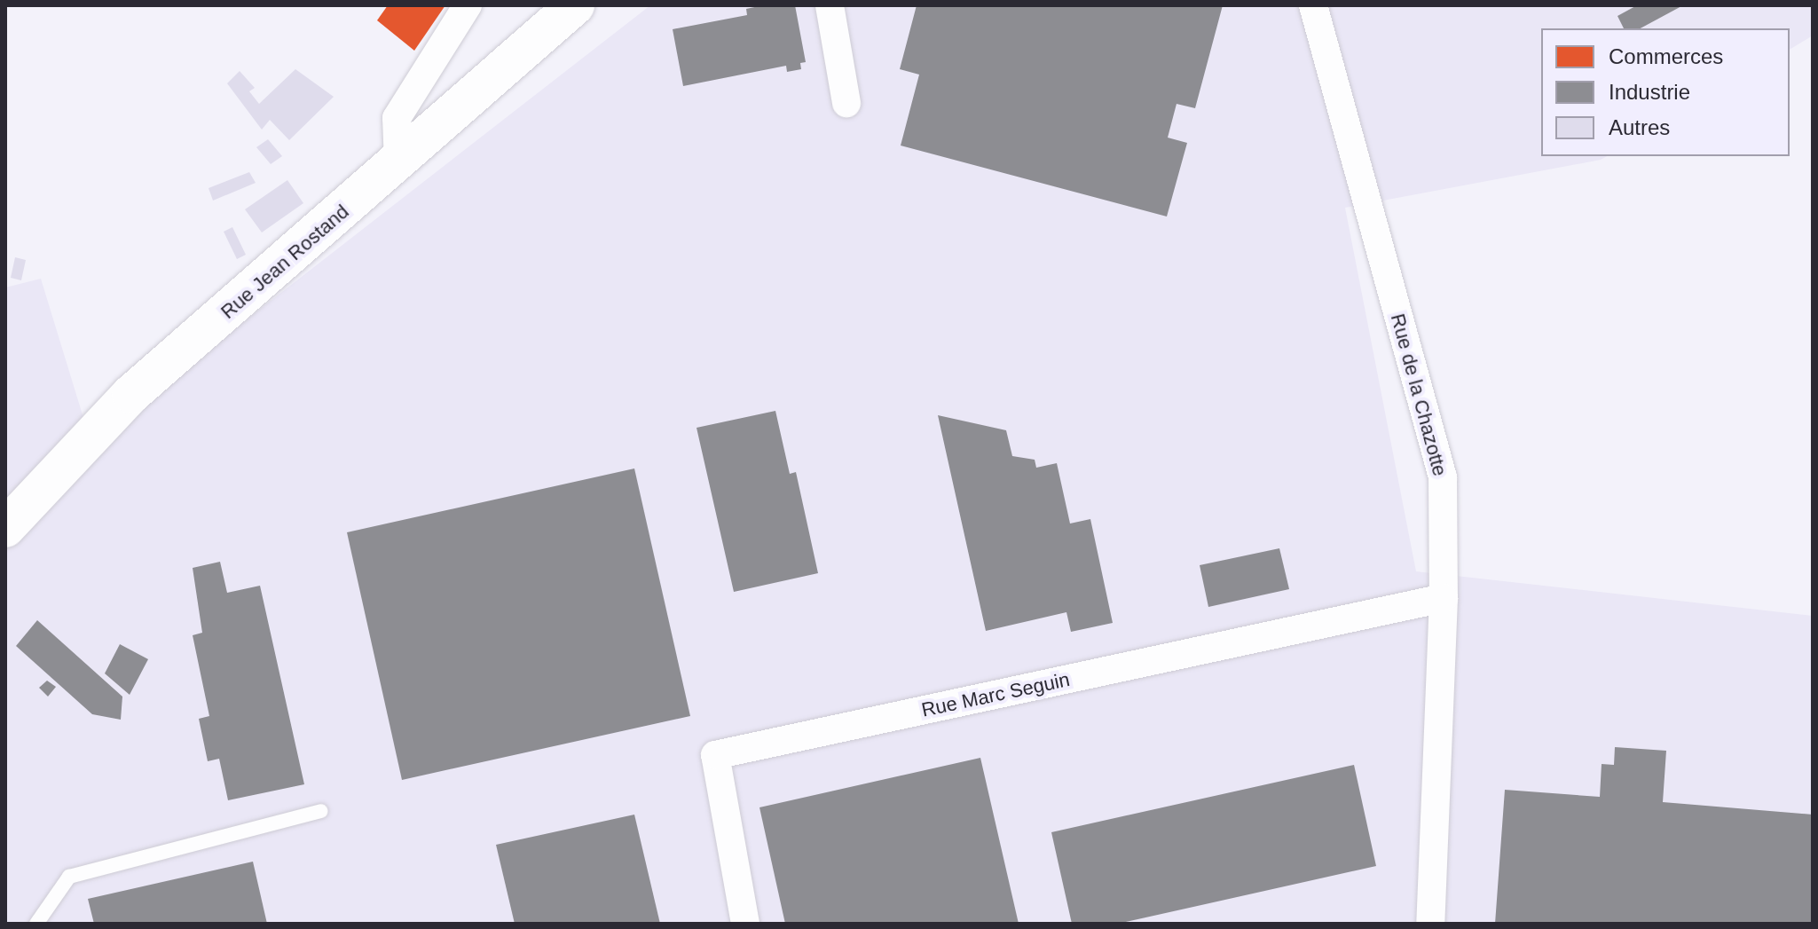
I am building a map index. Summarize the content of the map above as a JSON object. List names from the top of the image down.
{
  "streets": {
    "main road": ["Rue Jean Rostand"],
    "street": ["Rue de la Chazotte", "Rue Marc Seguin"]
  },
  "crossings": [
    ["Rue de la Chazotte", "Rue Marc Seguin"]
  ],
  "legend": ["Commerces", "Industrie", "Autres"]
}
